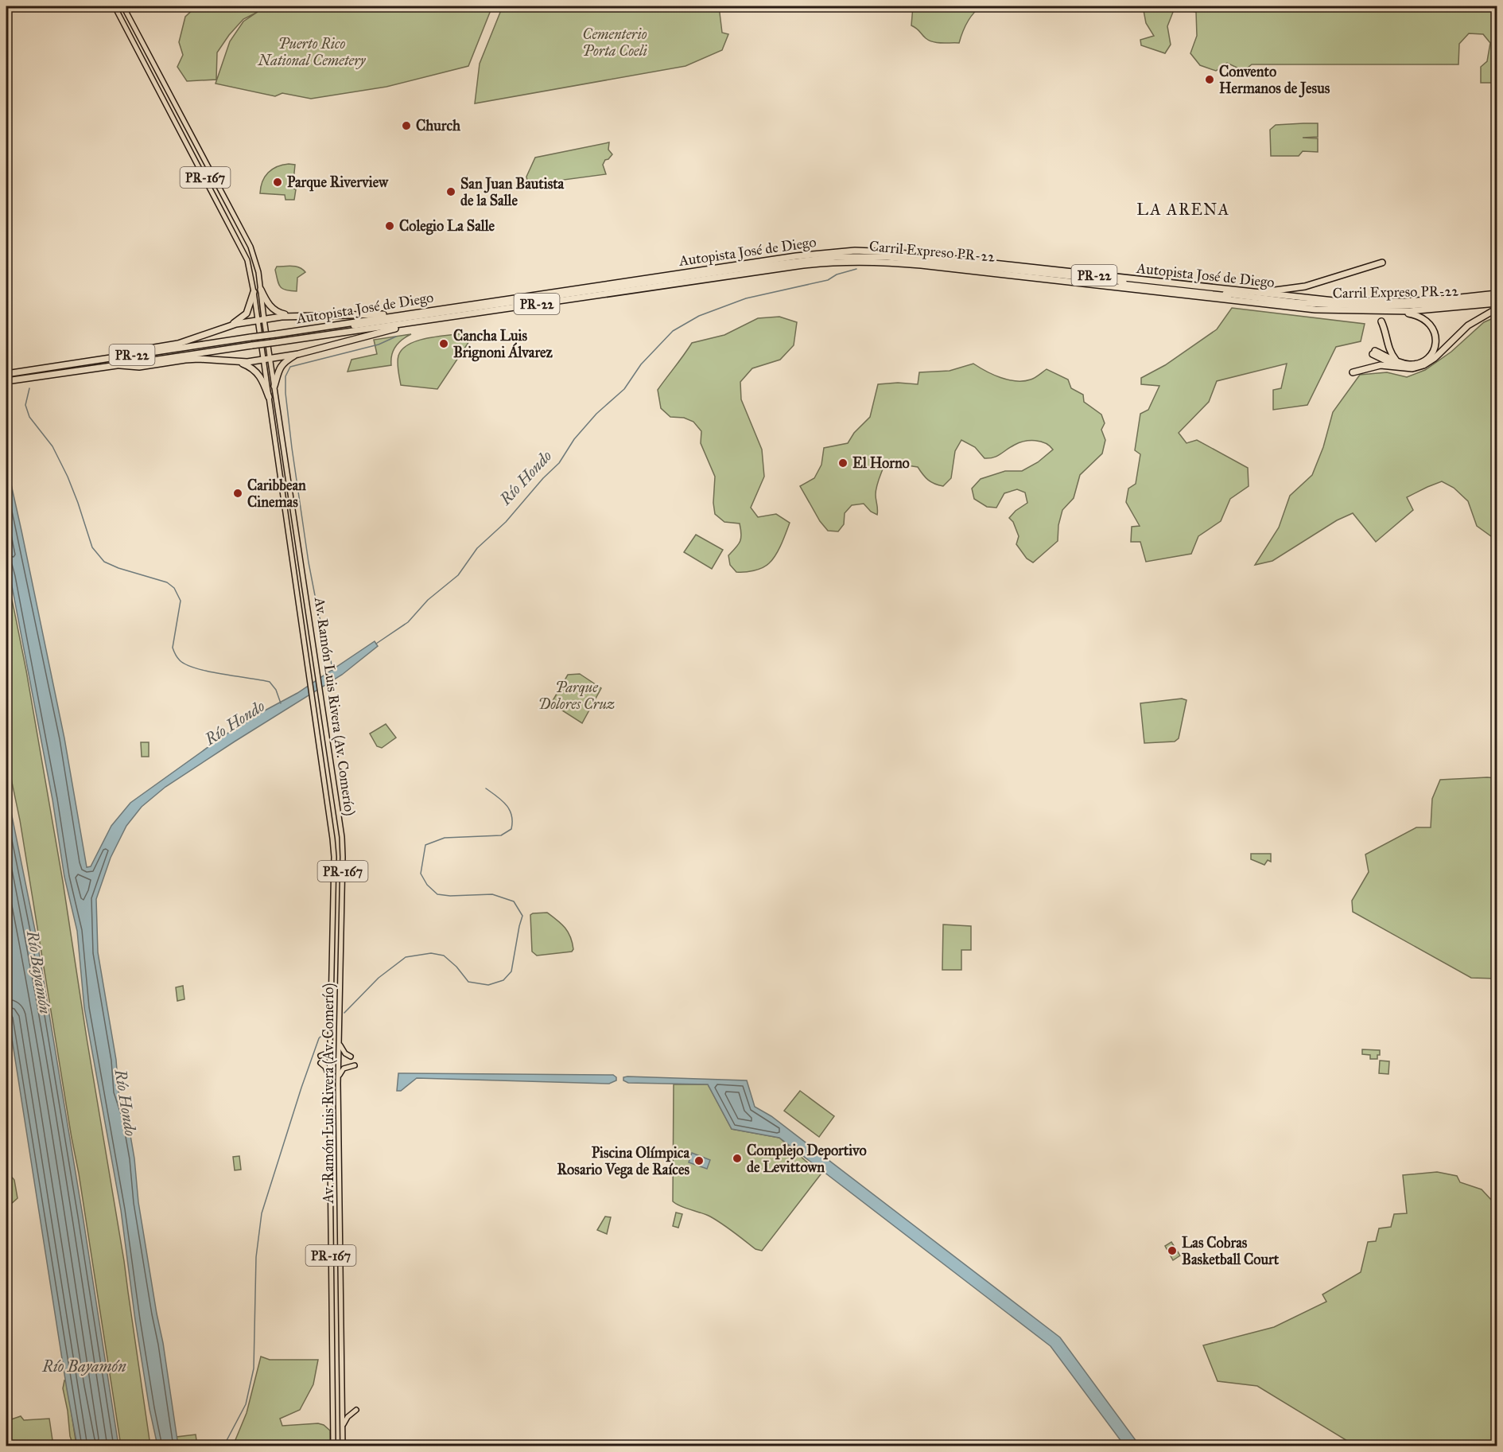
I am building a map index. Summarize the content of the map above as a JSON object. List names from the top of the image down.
{
  "streets": {
    "highway": ["Autopista José de Diego", "Carril Expreso PR-22", "PR-22"],
    "main road": ["PR-167", "Av. Ramón Luis Rivera (Av. Comerío)"]
  },
  "crossings": [
    ["Autopista José de Diego", "Carril Expreso PR-22"]
  ],
  "districts": ["LA ARENA"],
  "water": ["Río Hondo", "Río Bayamón"],
  "parks": ["Cementerio Porta Coeli", "Puerto Rico National Cemetery", "Parque Dolores Cruz"],
  "places": [
    "Convento Hermanos de Jesus",
    "Church",
    "Parque Riverview",
    "San Juan Bautista de la Salle",
    "Colegio La Salle",
    "Cancha Luis Brignoni Álvarez",
    "El Horno",
    "Caribbean Cinemas",
    "Complejo Deportivo de Levittown",
    "Piscina Olímpica Rosario Vega de Raíces",
    "Las Cobras Basketball Court"
  ]
}
